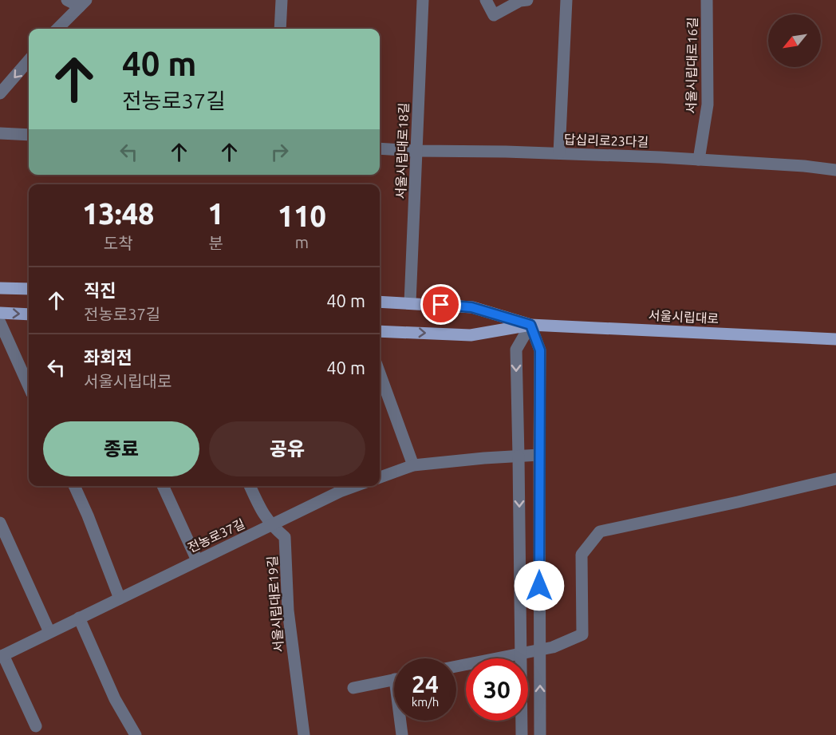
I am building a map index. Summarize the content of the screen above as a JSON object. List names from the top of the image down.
{
  "streets": {
    "main road": ["서울시립대로"],
    "street": [
      "서울시립대로16길",
      "답십리로23다길",
      "서울시립대로18길",
      "전농로37길",
      "서울시립대로19길"
    ]
  },
  "crossings": [
    ["서울시립대로16길", "답십리로23다길"],
    ["답십리로23다길", "서울시립대로18길"],
    ["서울시립대로18길", "서울시립대로"],
    ["전농로37길", "서울시립대로19길"]
  ],
  "north": "bottom left",
  "page": {
    "turn": ["40 m", "전농로37길"],
    "eta": [
      "13:48",
      "도착",
      "1",
      "분",
      "110",
      "m"
    ],
    "list": [
      {
        "name": "직진",
        "note": "전농로37길",
        "value": "40 m"
      },
      {
        "name": "좌회전",
        "note": "서울시립대로",
        "value": "40 m"
      }
    ],
    "buttons": ["종료", "공유"],
    "speed": "24 km/h",
    "limit": "30"
  }
}
